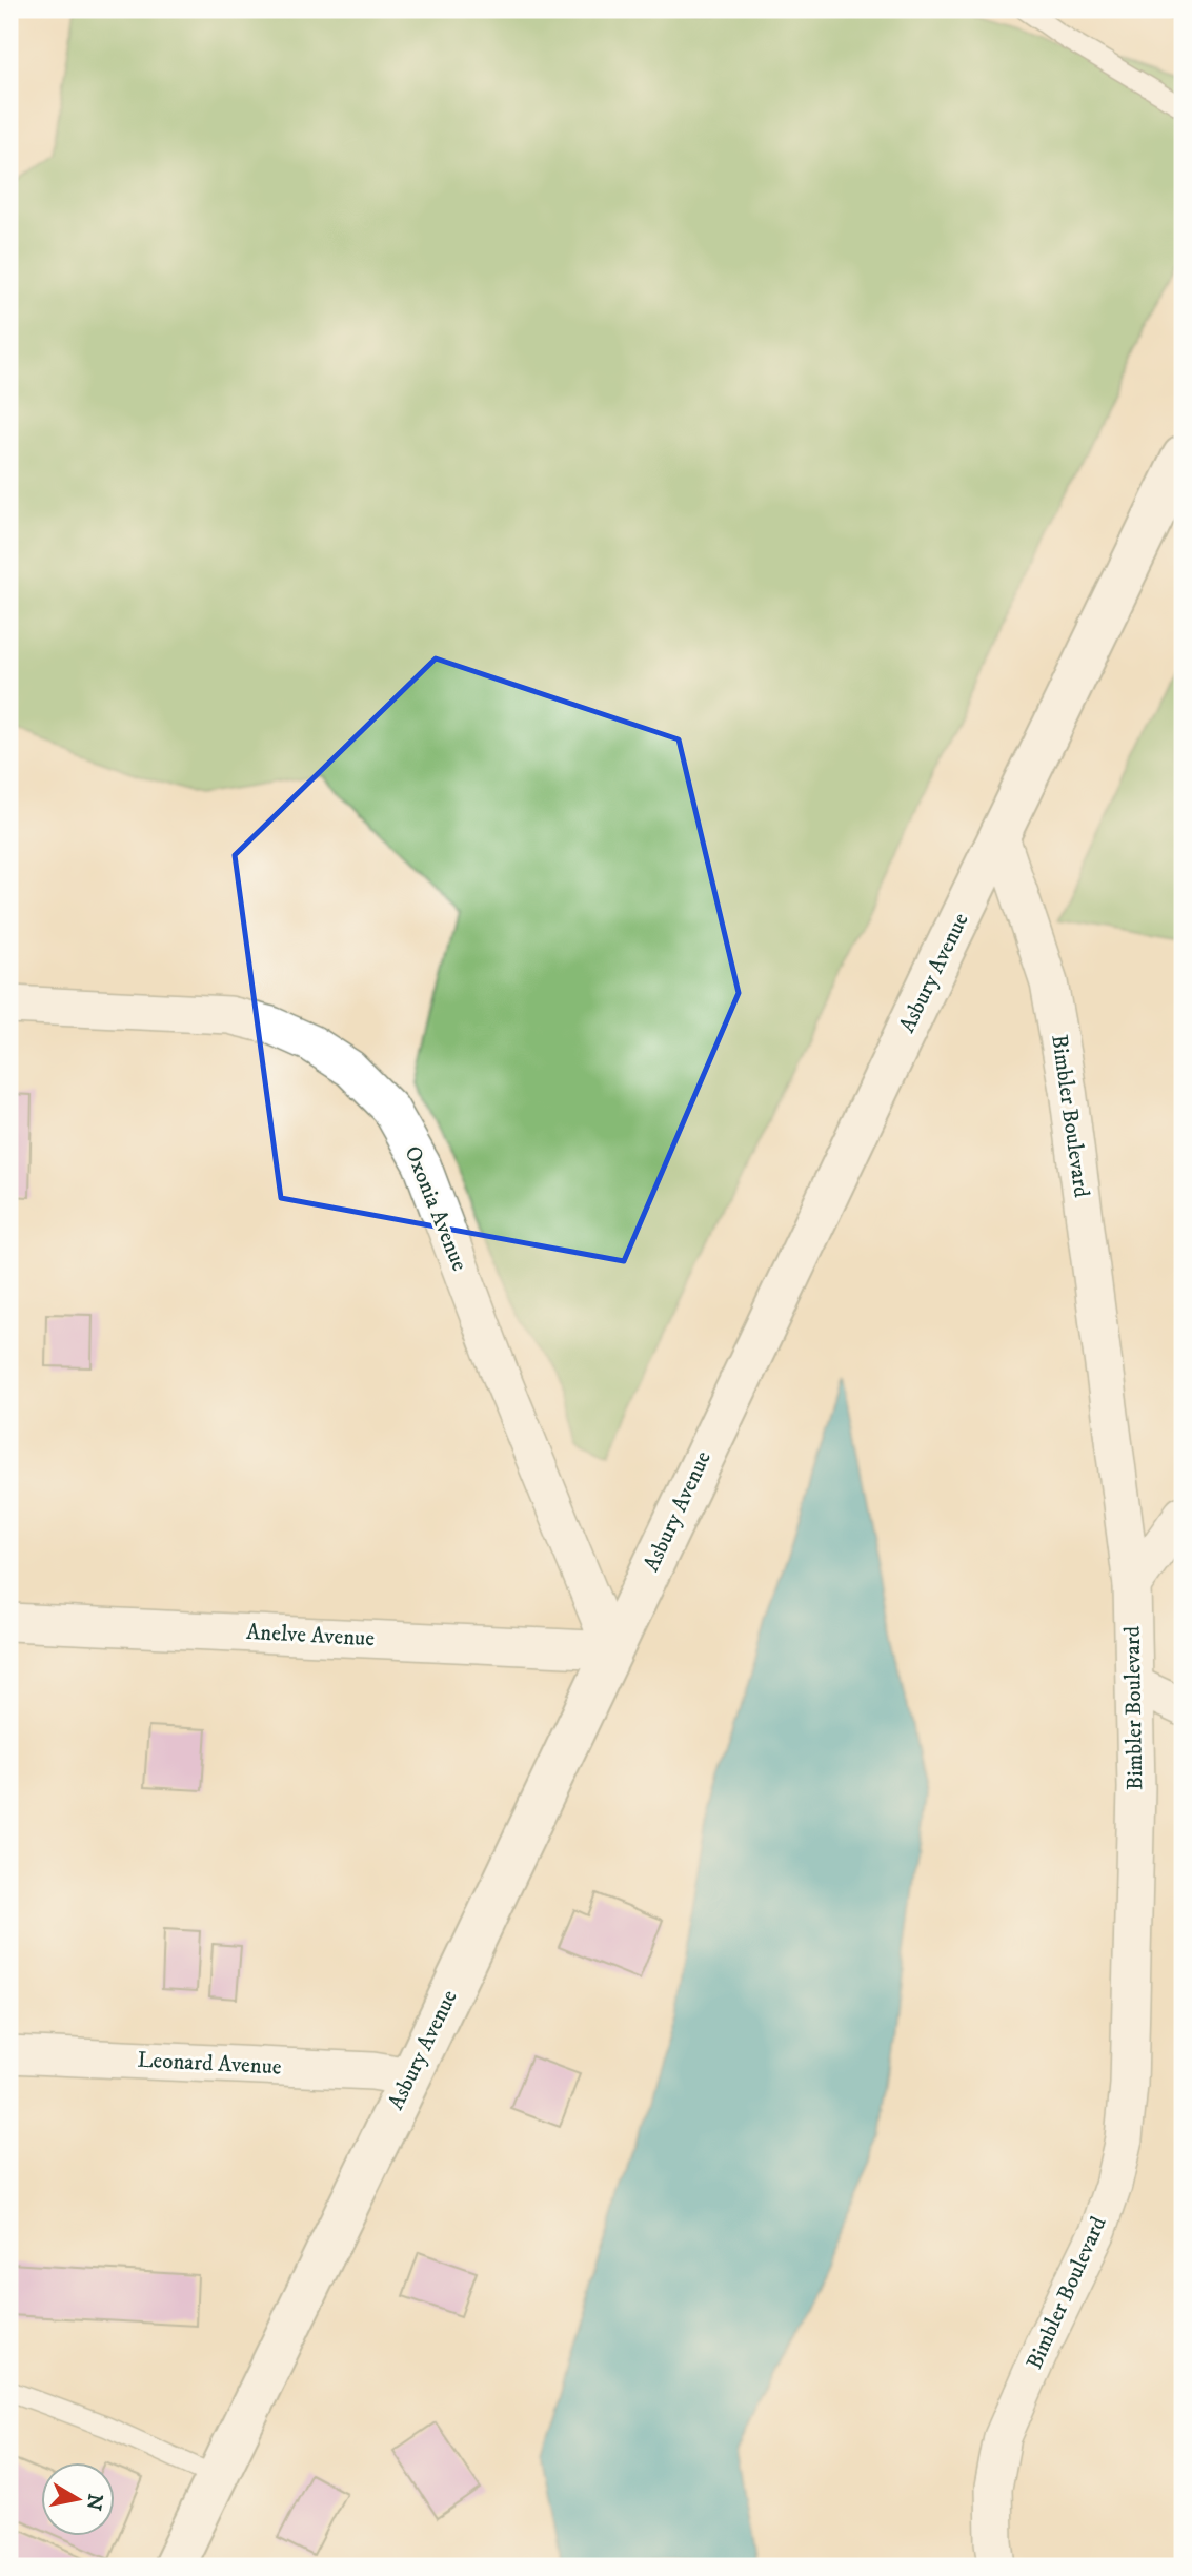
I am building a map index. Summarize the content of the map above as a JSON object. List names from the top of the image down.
{
  "streets": {
    "main road": ["Asbury Avenue"],
    "street": [
      "Bimbler Boulevard",
      "Oxonia Avenue",
      "Anelve Avenue",
      "Leonard Avenue"
    ]
  },
  "crossings": [
    ["Asbury Avenue", "Bimbler Boulevard"],
    ["Asbury Avenue", "Oxonia Avenue"],
    ["Asbury Avenue", "Anelve Avenue"],
    ["Asbury Avenue", "Leonard Avenue"],
    ["Oxonia Avenue", "Anelve Avenue"]
  ],
  "north": "right"
}
